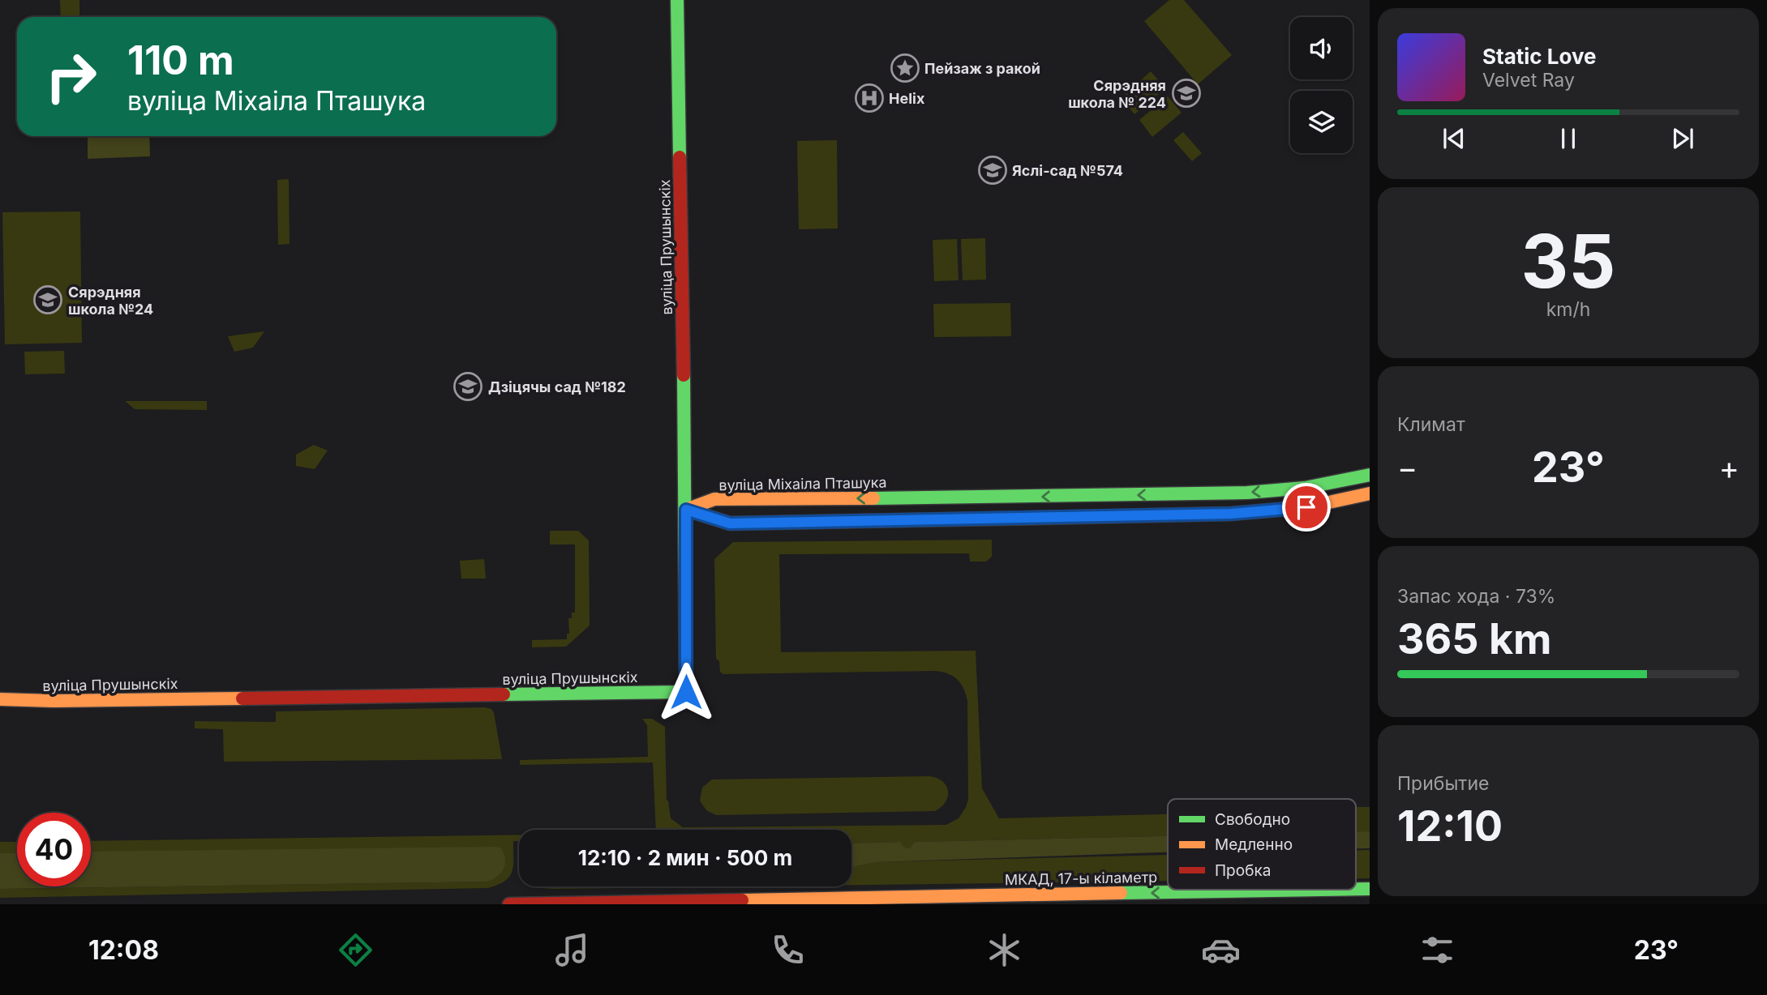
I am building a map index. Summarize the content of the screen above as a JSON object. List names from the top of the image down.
{
  "streets": {
    "main road": ["вуліца Прушынскіх", "вуліца Міхаіла Пташука", "МКАД, 17-ы кіламетр"]
  },
  "crossings": [
    ["вуліца Прушынскіх", "вуліца Міхаіла Пташука"]
  ],
  "one_way": ["МКАД, 17-ы кіламетр"],
  "places": {
    "place": ["Пейзаж з ракой"],
    "school or university": [
      "Сярэдняя школа № 224",
      "Яслі-сад №574",
      "Сярэдняя школа №24",
      "Дзіцячы сад №182"
    ],
    "hospital": ["Helix"]
  },
  "legend": ["Свободно", "Медленно", "Пробка"],
  "page": {
    "turn": ["110 m", "вуліца Міхаіла Пташука"],
    "song": ["Static Love", "Velvet Ray"],
    "tile": [
      ["35", "km/h"],
      "Климат",
      ["Запас хода · 73%", "365 km"],
      ["Прибытие", "12:10"]
    ],
    "heat": ["−", "23°", "+"],
    "limit": "40",
    "trip": "12:10 · 2 мин · 500 m",
    "tabs": ["12:08", "23°"]
  }
}
